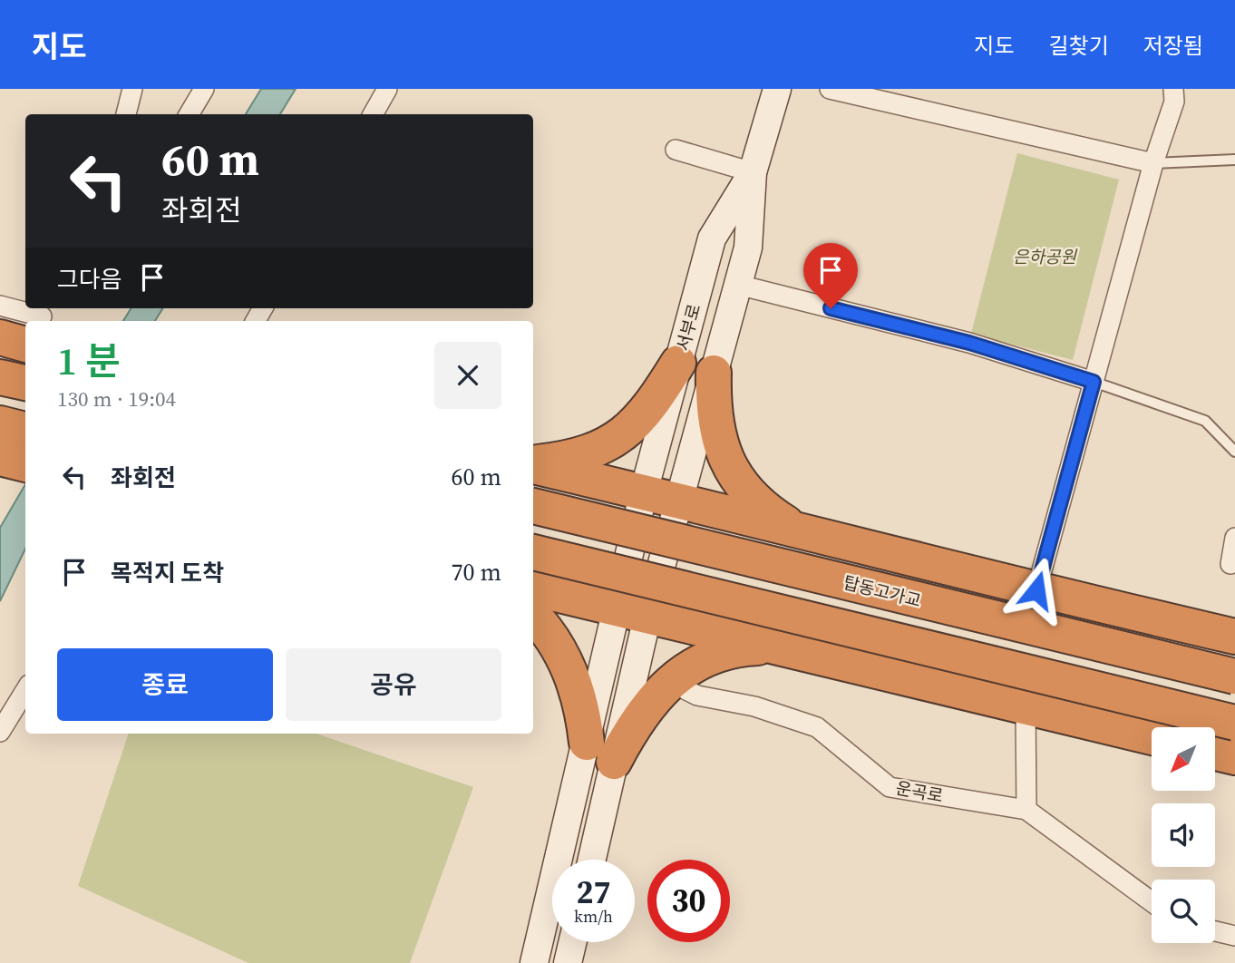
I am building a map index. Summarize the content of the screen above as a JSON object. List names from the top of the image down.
{
  "streets": {
    "highway": ["탑동고가교"],
    "main road": ["서부로"],
    "street": ["운곡로"]
  },
  "parks": ["은하공원"],
  "north": "bottom left",
  "page": {
    "header": "지도",
    "nav": ["지도", "길찾기", "저장됨"],
    "turn": ["60 m", "좌회전"],
    "then": "그다음",
    "heading": ["1 분", "130 m · 19:04"],
    "list": [
      {
        "name": "좌회전",
        "value": "60 m"
      },
      {
        "name": "목적지 도착",
        "value": "70 m"
      }
    ],
    "buttons": ["종료", "공유"],
    "speed": "27 km/h",
    "limit": "30"
  }
}
